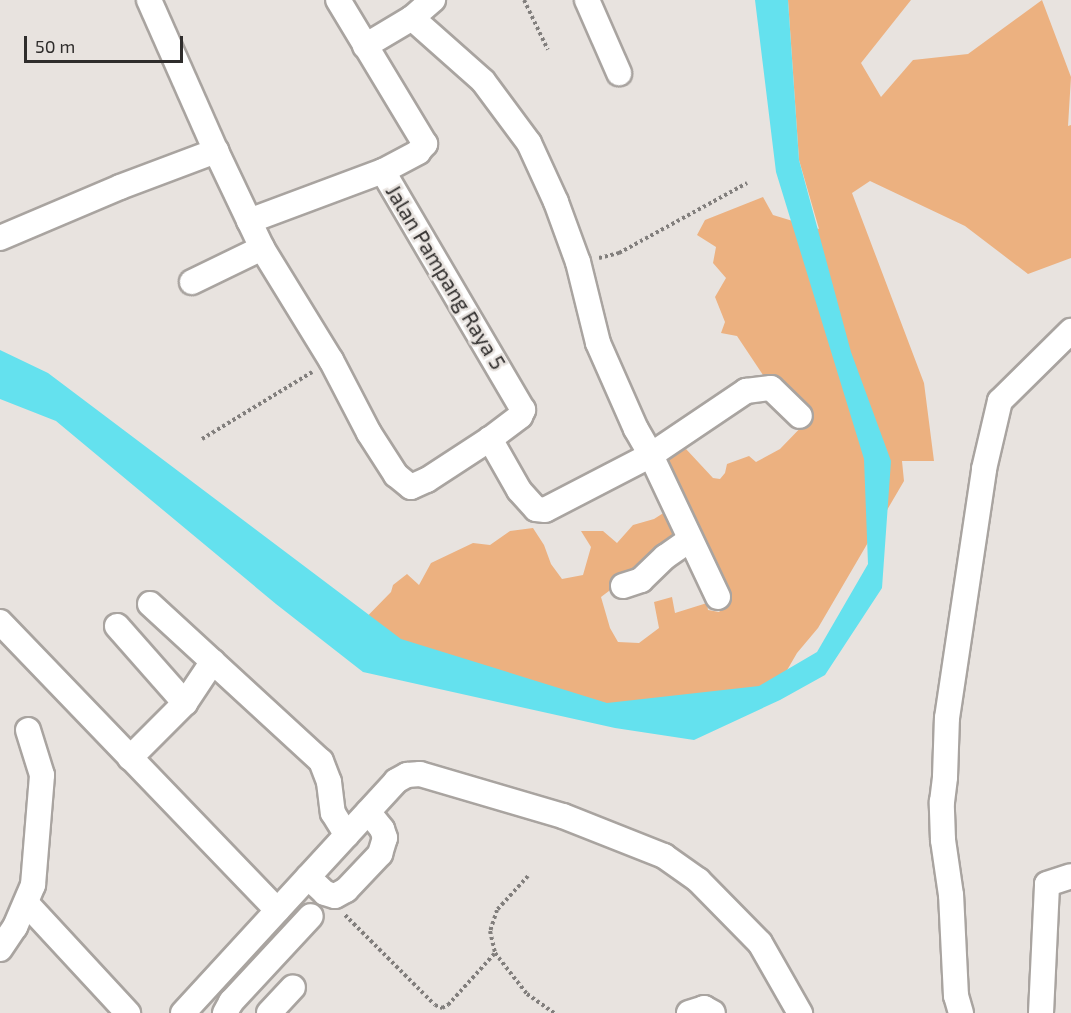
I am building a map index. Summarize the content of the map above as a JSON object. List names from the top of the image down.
{
  "streets": {
    "street": ["Jalan Pampang Raya 5"]
  },
  "scale_bar": "50 m"
}
